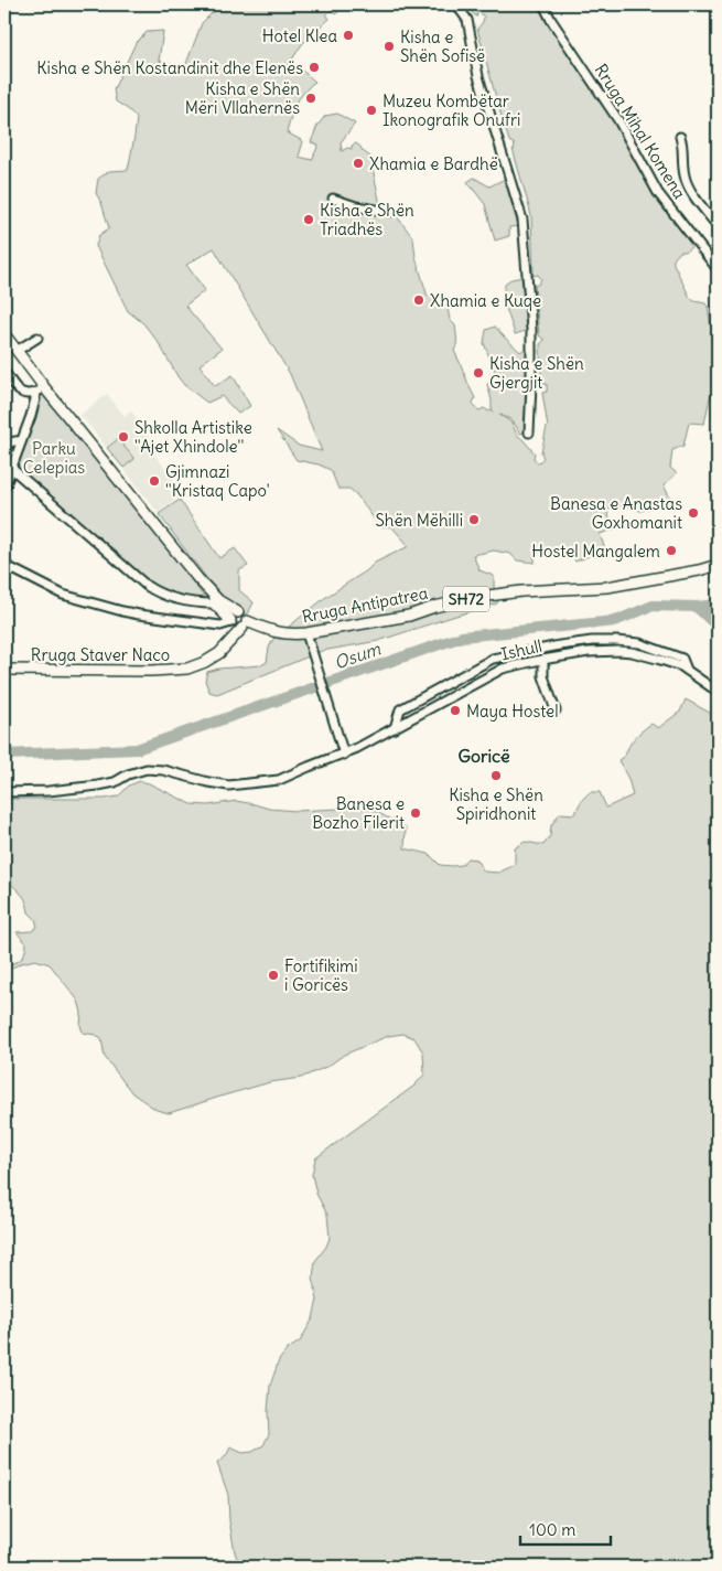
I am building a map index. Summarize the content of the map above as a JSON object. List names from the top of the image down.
{
  "streets": {
    "main road": ["SH72", "Rruga Antipatrea", "Rruga Staver Naco"],
    "street": ["Rruga Mihal Komena", "Ishull"]
  },
  "crossings": [
    ["SH72", "Rruga Antipatrea"],
    ["Rruga Antipatrea", "Rruga Staver Naco"]
  ],
  "districts": ["Goricë"],
  "water": ["Osum"],
  "parks": ["Parku Celepias"],
  "places": [
    "Hotel Klea",
    "Kisha e Shën Sofisë",
    "Kisha e Shën Kostandinit dhe Elenës",
    "Kisha e Shën Mëri Vllahernës",
    "Muzeu Kombëtar Ikonografik Onufri",
    "Xhamia e Bardhë",
    "Kisha e Shën Triadhës",
    "Xhamia e Kuqe",
    "Kisha e Shën Gjergjit",
    "Shkolla Artistike ''Ajet Xhindole''",
    "Gjimnazi ''Kristaq Capo'",
    "Banesa e Anastas Goxhomanit",
    "Shën Mëhilli",
    "Hostel Mangalem",
    "Maya Hostel",
    "Kisha e Shën Spiridhonit",
    "Banesa e Bozho Filerit",
    "Fortifikimi i Goricës"
  ],
  "scale_bar": "100 m"
}
